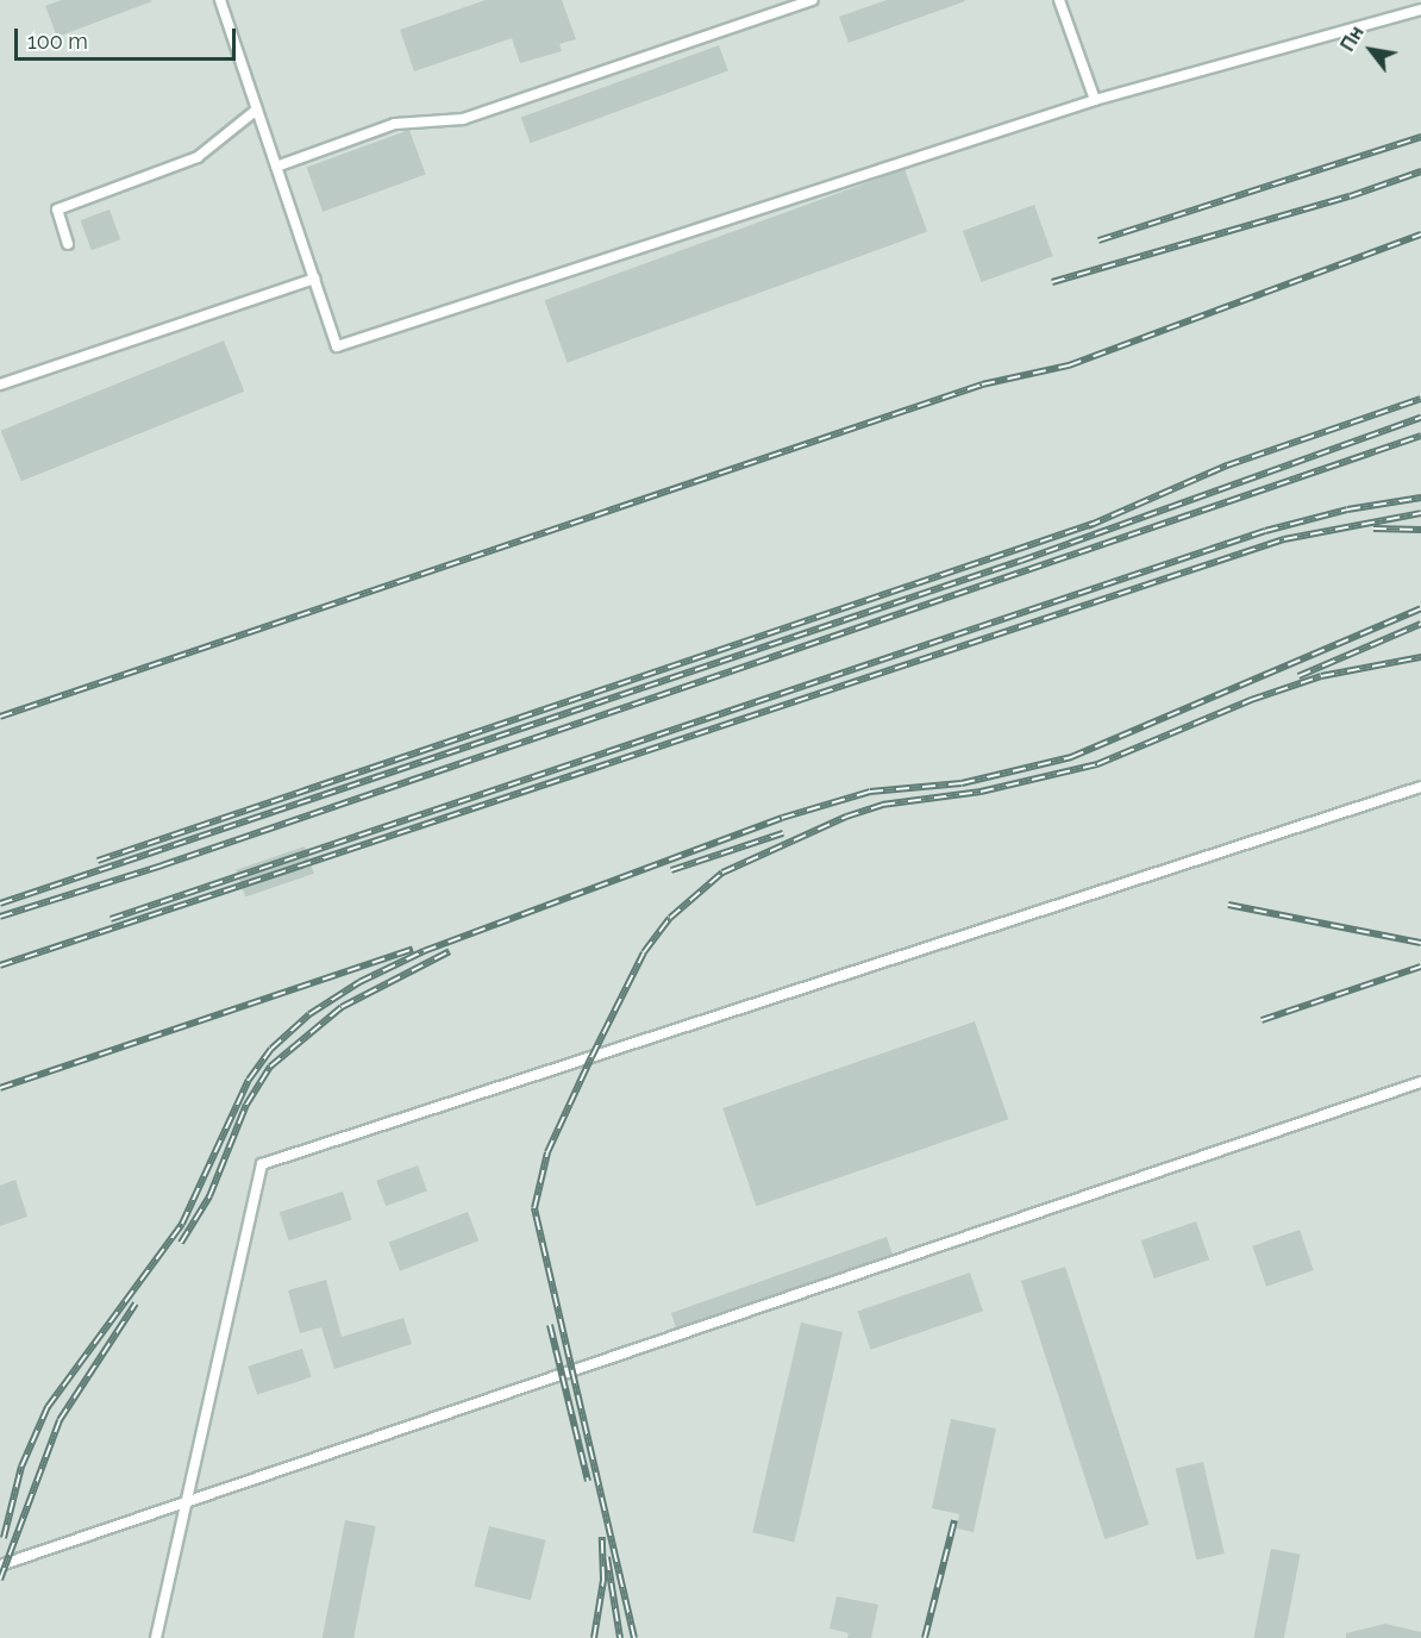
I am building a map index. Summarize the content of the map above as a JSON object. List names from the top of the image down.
{
  "scale_bar": "100 m",
  "north": "top left"
}
